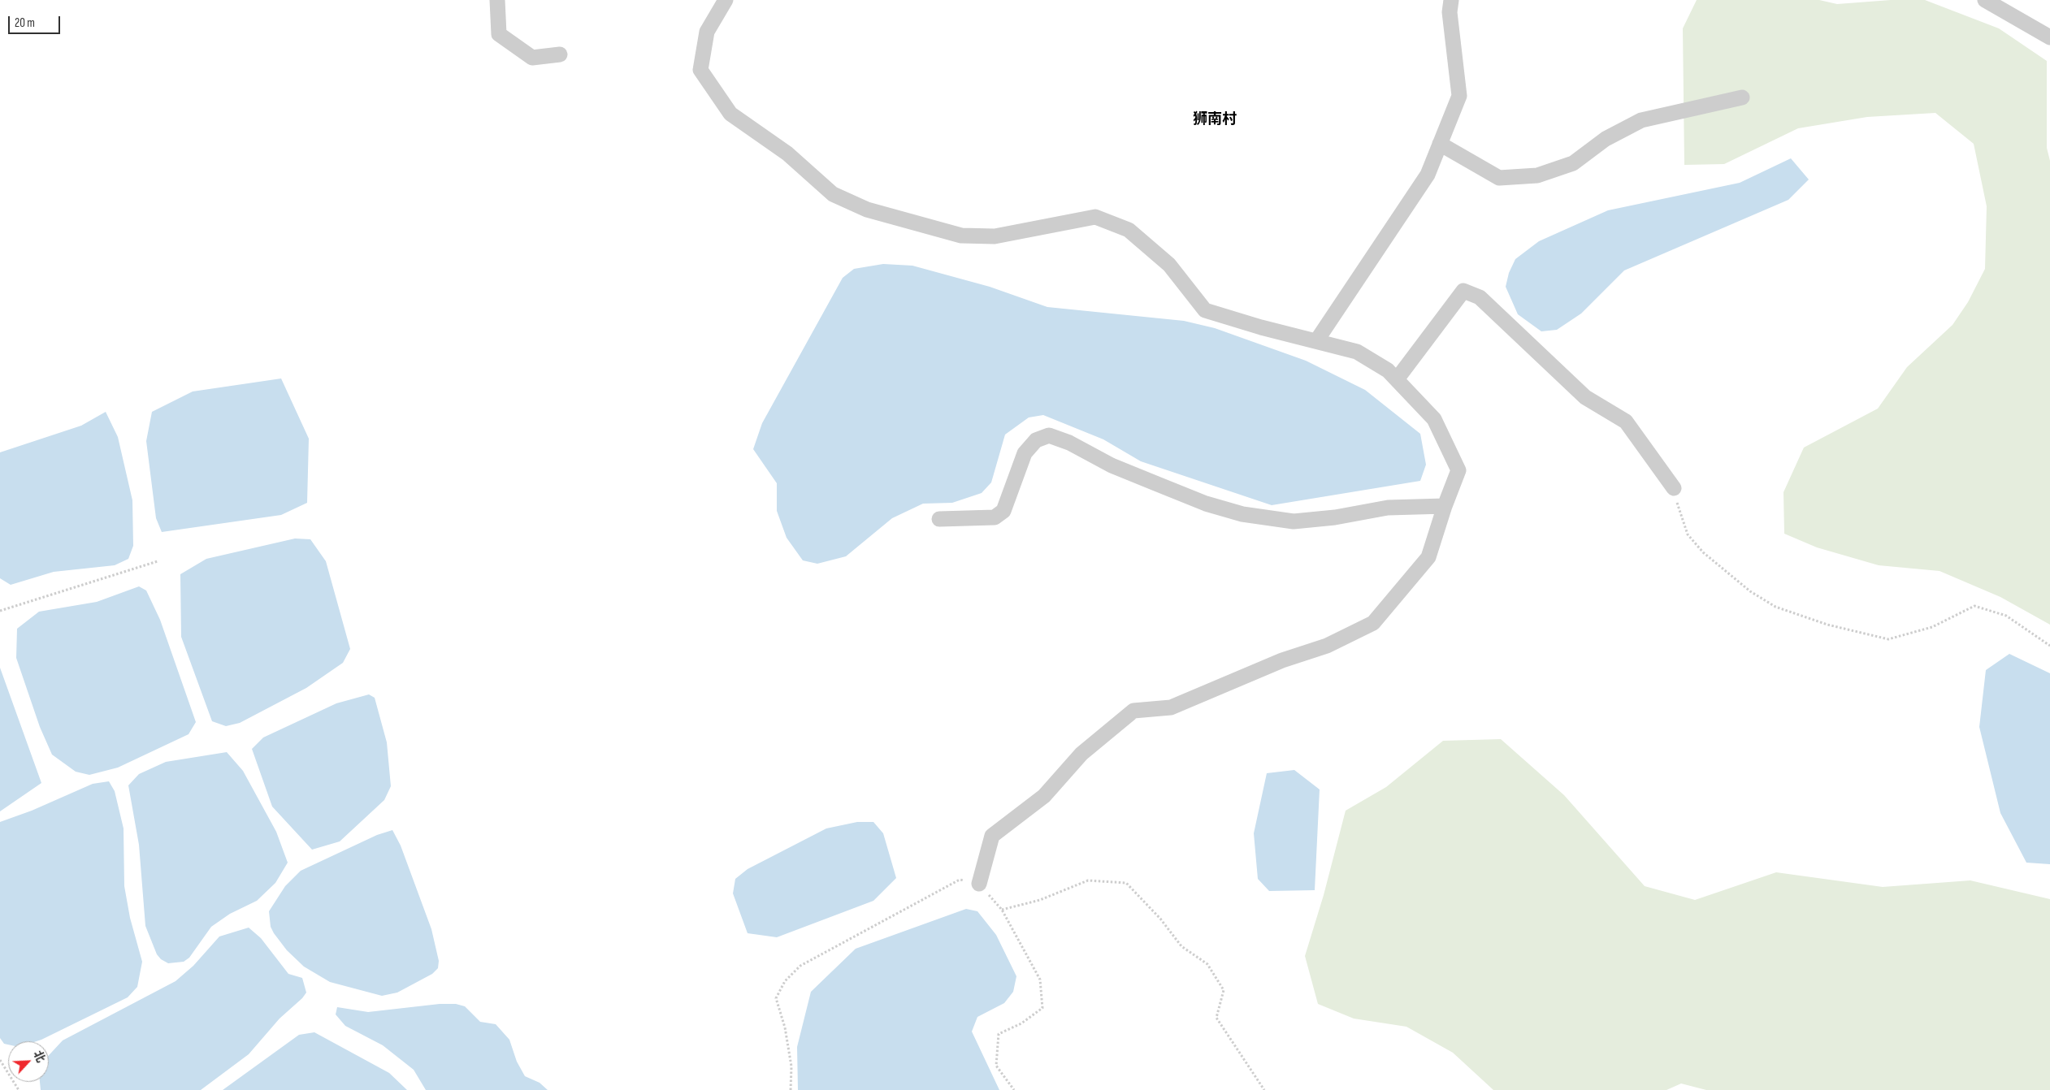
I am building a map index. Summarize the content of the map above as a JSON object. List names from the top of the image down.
{
  "districts": ["狮南村"],
  "scale_bar": "20 m",
  "north": "top right"
}
